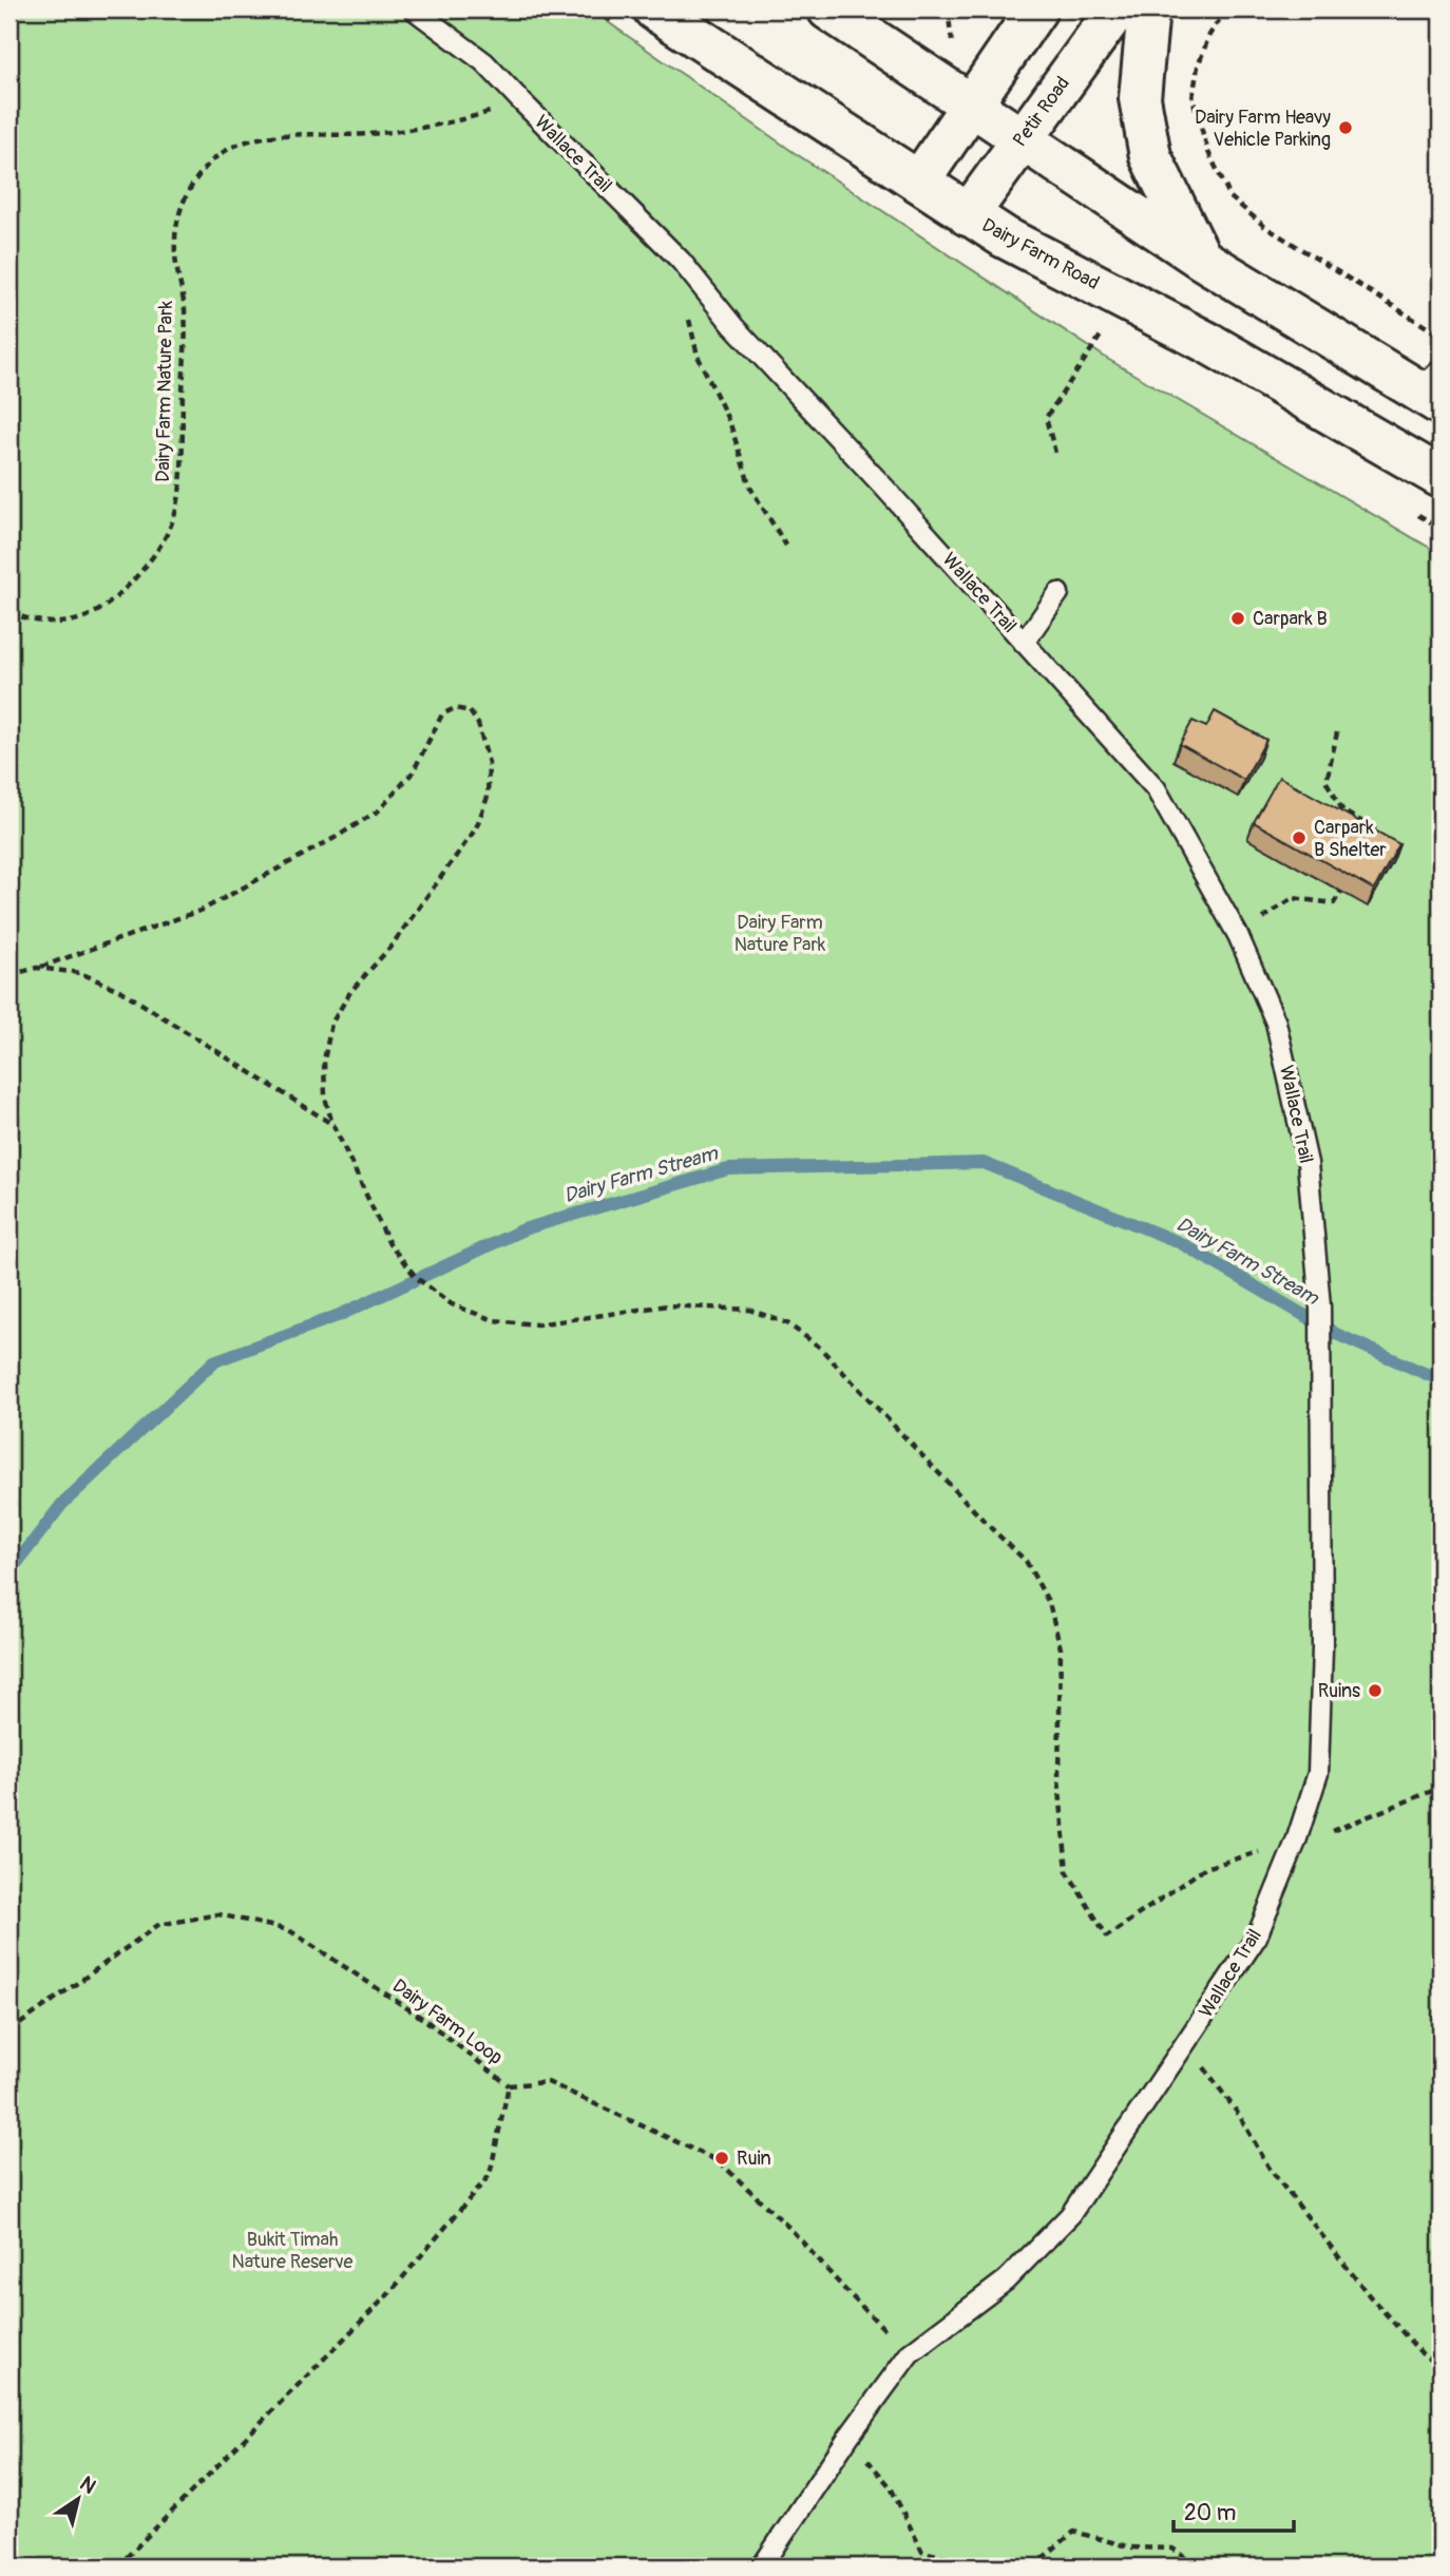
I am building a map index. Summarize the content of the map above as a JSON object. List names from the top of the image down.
{
  "streets": {
    "main road": ["Petir Road", "Dairy Farm Road"],
    "lane": ["Wallace Trail"],
    "path": ["Dairy Farm Nature Park", "Dairy Farm Loop"]
  },
  "crossings": [
    ["Petir Road", "Dairy Farm Road"],
    ["Wallace Trail", "Dairy Farm Nature Park"]
  ],
  "water": ["Dairy Farm Stream"],
  "parks": ["Dairy Farm Nature Park", "Bukit Timah Nature Reserve"],
  "places": [
    "Dairy Farm Heavy Vehicle Parking",
    "Carpark B",
    "Carpark B Shelter",
    "Ruins",
    "Ruin"
  ],
  "scale_bar": "20 m",
  "north": "top right"
}
